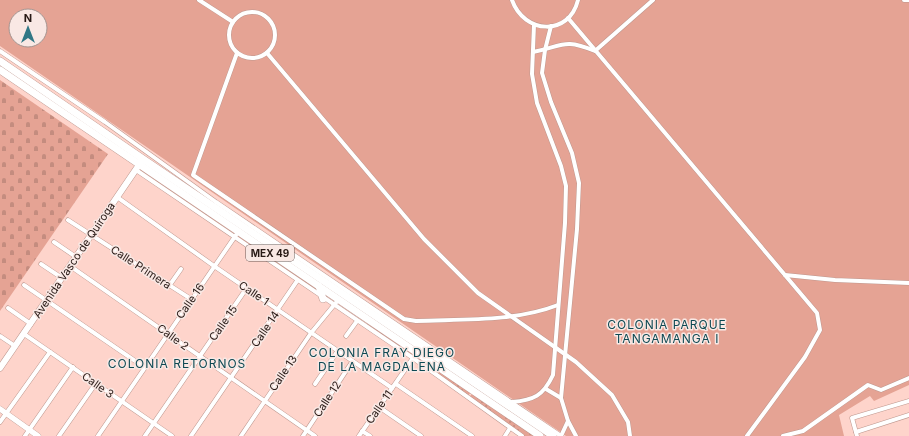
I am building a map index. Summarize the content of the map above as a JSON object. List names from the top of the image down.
{
  "streets": {
    "main road": ["MEX 49", "Avenida Vasco de Quiroga"],
    "street": [
      "Calle Primera",
      "Calle 1",
      "Calle 16",
      "Calle 15",
      "Calle 14",
      "Calle 2",
      "Calle 13",
      "Calle 3",
      "Calle 12",
      "Calle 11"
    ]
  },
  "crossings": [
    ["MEX 49", "Avenida Vasco de Quiroga"],
    ["MEX 49", "Calle 16"],
    ["MEX 49", "Calle 13"],
    ["Avenida Vasco de Quiroga", "Calle Primera"],
    ["Avenida Vasco de Quiroga", "Calle 1"],
    ["Avenida Vasco de Quiroga", "Calle 2"],
    ["Avenida Vasco de Quiroga", "Calle 3"],
    ["Calle Primera", "Calle 16"],
    ["Calle 1", "Calle 16"],
    ["Calle 1", "Calle 15"],
    ["Calle 1", "Calle 14"],
    ["Calle 1", "Calle 13"],
    ["Calle 1", "Calle 12"],
    ["Calle 1", "Calle 11"],
    ["Calle 16", "Calle 2"],
    ["Calle 16", "Calle 3"],
    ["Calle 15", "Calle 2"],
    ["Calle 15", "Calle 3"],
    ["Calle 14", "Calle 2"],
    ["Calle 2", "Calle 13"],
    ["Calle 2", "Calle 12"]
  ],
  "districts": ["COLONIA PARQUE TANGAMANGA I", "COLONIA FRAY DIEGO DE LA MAGDALENA", "COLONIA RETORNOS"],
  "north": "top"
}
